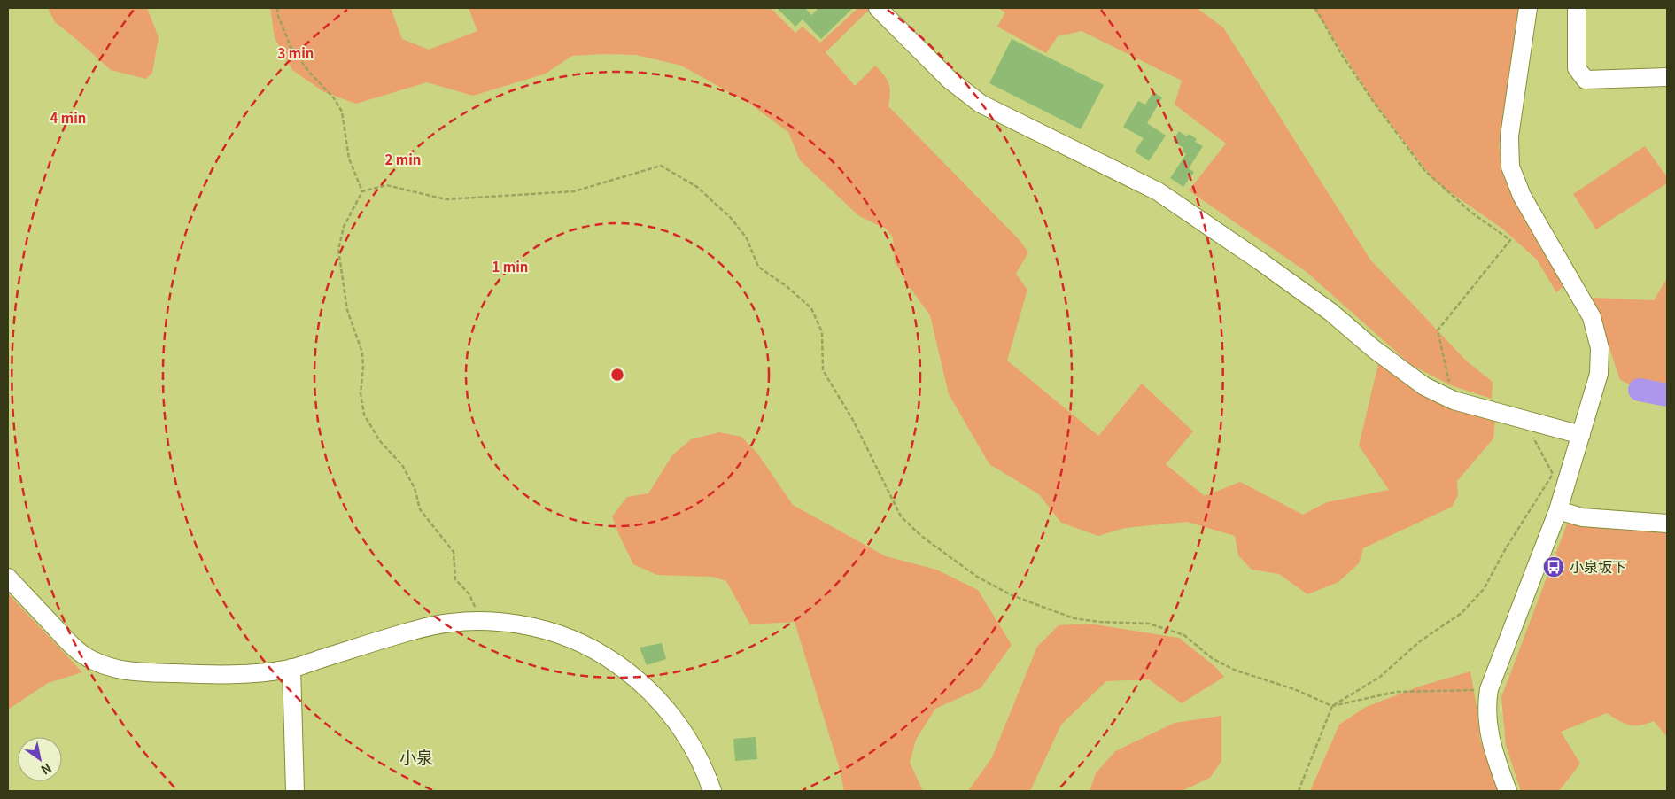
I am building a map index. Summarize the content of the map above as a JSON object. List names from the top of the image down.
{
  "districts": ["小泉"],
  "places": {
    "bus stop": ["小泉坂下"]
  },
  "north": "bottom right",
  "rings": [
    "3 min",
    "4 min",
    "2 min",
    "1 min"
  ]
}
